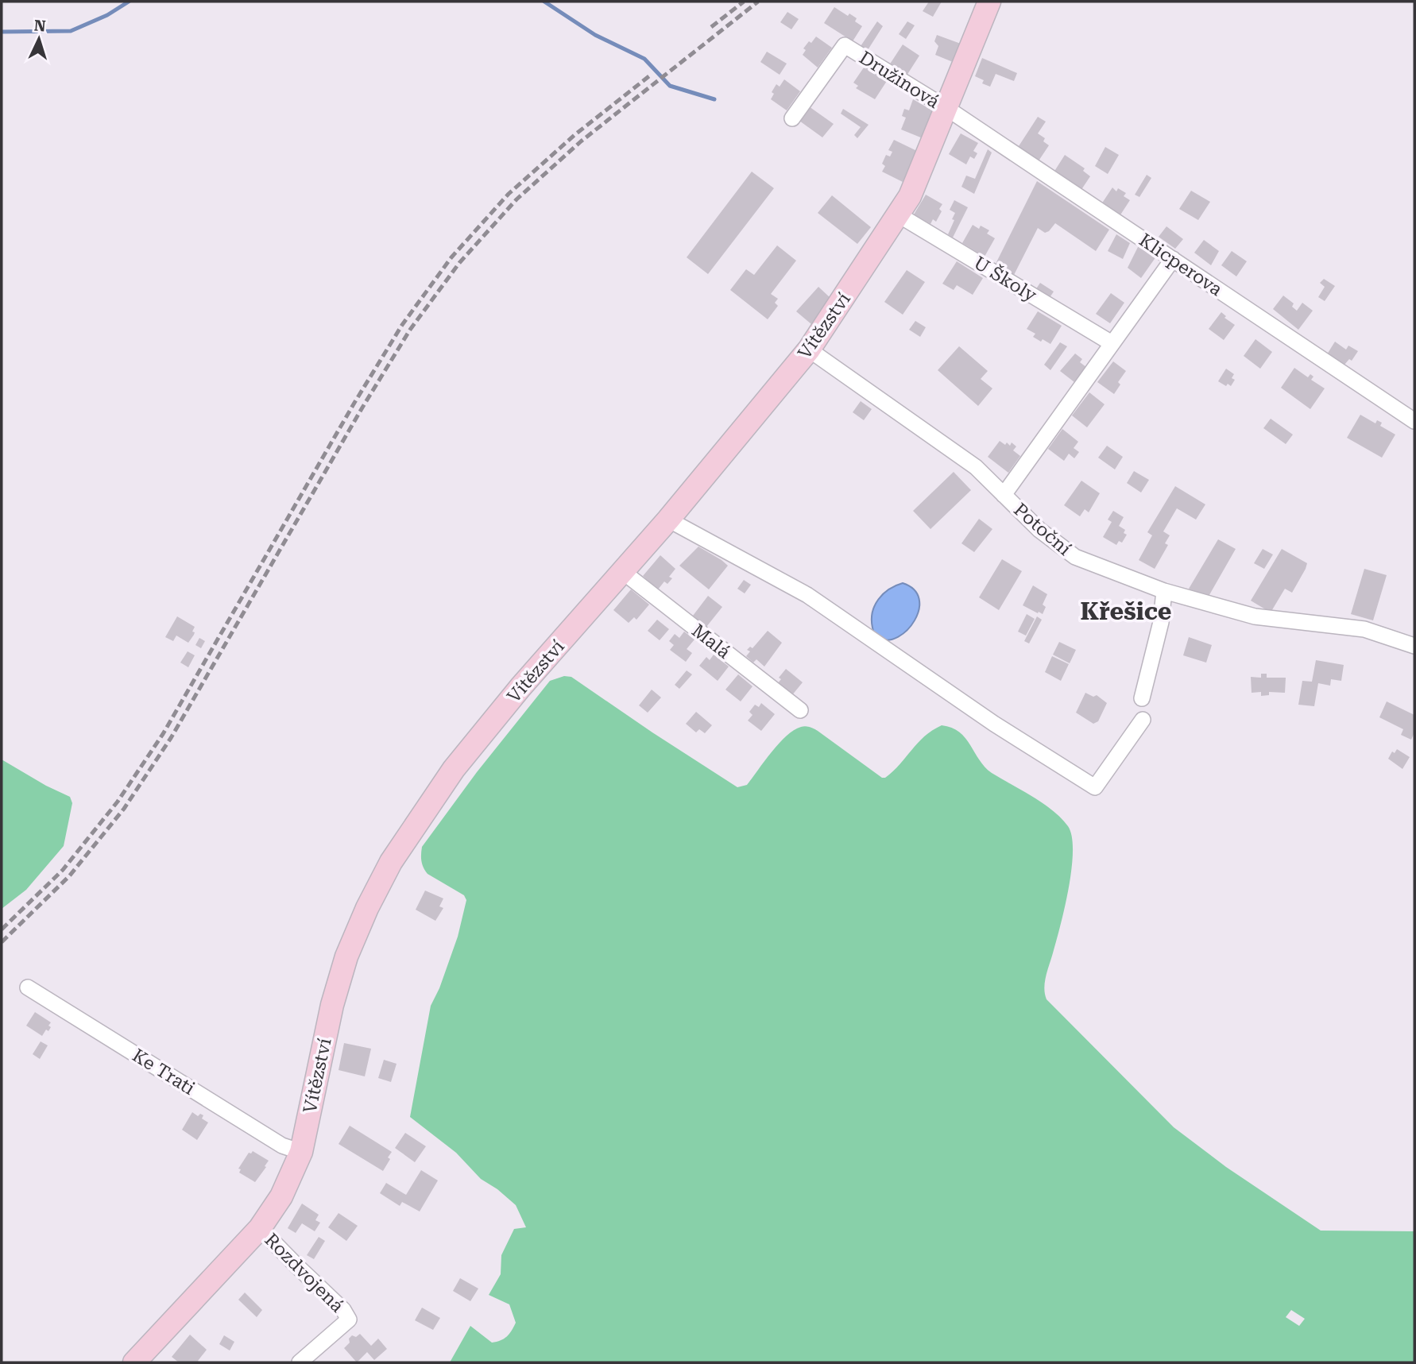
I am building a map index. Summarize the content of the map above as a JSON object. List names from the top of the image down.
{
  "streets": {
    "main road": ["Vítězství"],
    "street": [
      "Družinová",
      "Klicperova",
      "U Školy",
      "Potoční",
      "Malá",
      "Ke Trati",
      "Rozdvojená"
    ]
  },
  "crossings": [
    ["Družinová", "Klicperova"],
    ["Družinová", "Vítězství"],
    ["Klicperova", "Vítězství"],
    ["U Školy", "Vítězství"],
    ["Vítězství", "Potoční"],
    ["Vítězství", "Malá"],
    ["Vítězství", "Ke Trati"],
    ["Vítězství", "Rozdvojená"]
  ],
  "districts": ["Křešice"],
  "north": "top"
}
